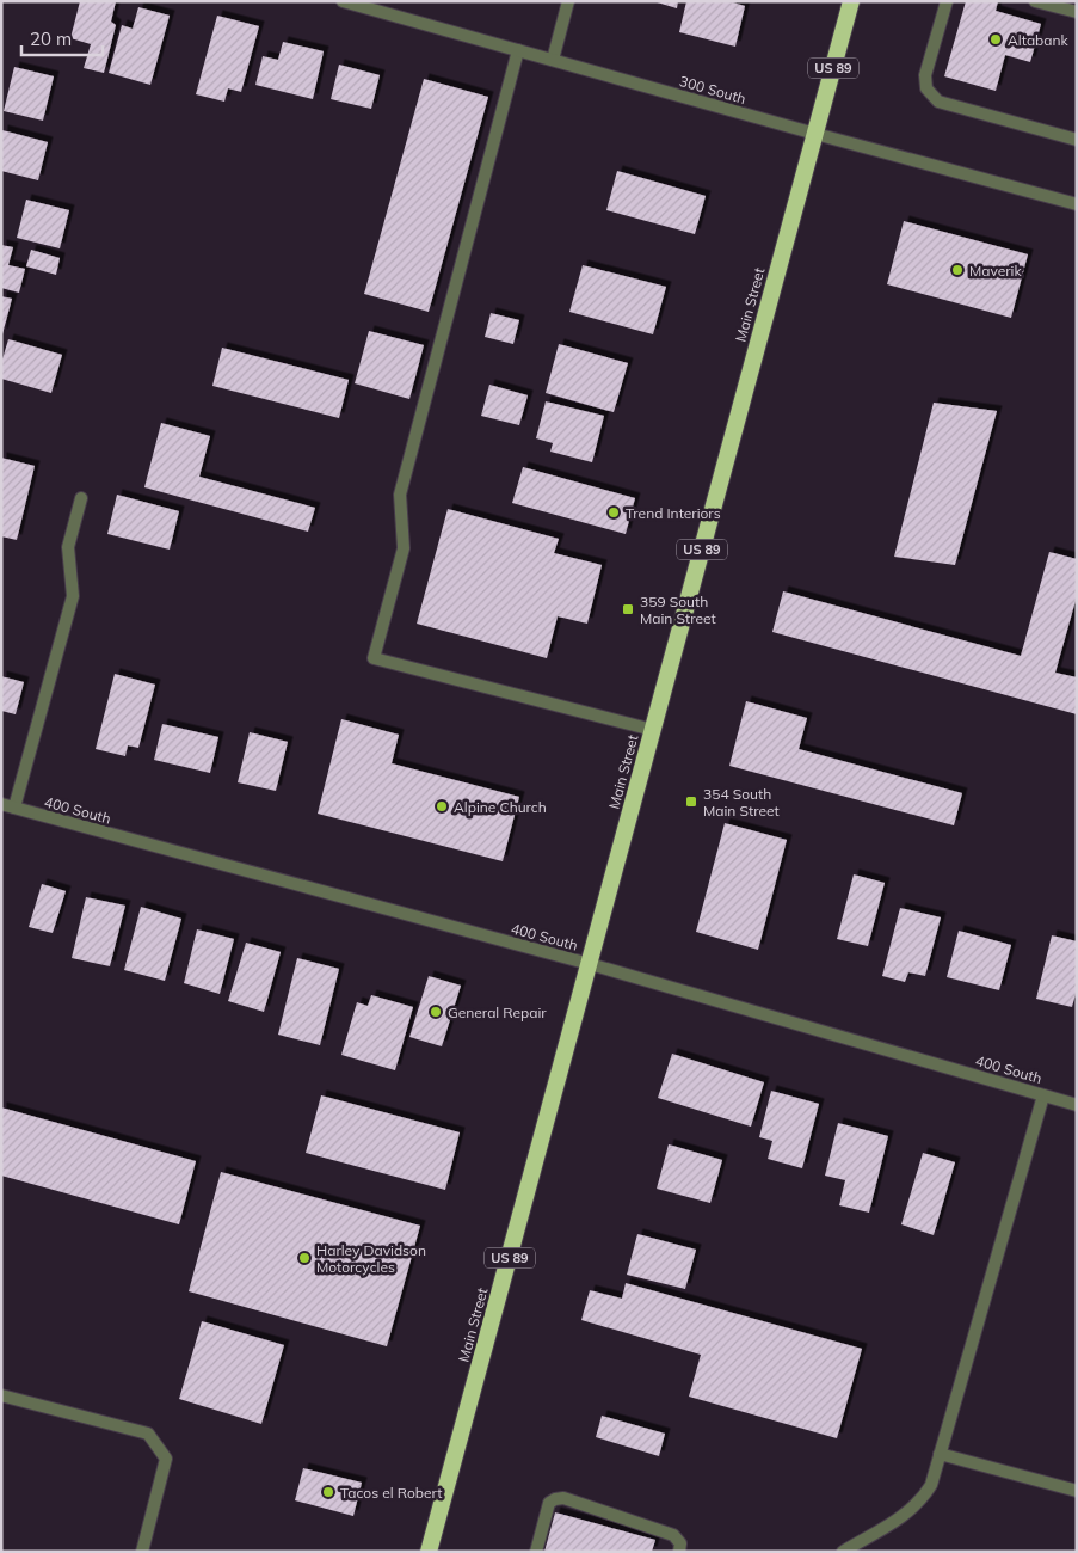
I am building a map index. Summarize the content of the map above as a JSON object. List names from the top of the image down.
{
  "streets": {
    "highway": ["US 89", "Main Street"],
    "street": ["300 South", "400 South"]
  },
  "crossings": [
    ["300 South", "Main Street"],
    ["Main Street", "400 South"]
  ],
  "places": {
    "other": [
      "Altabank",
      "Maverik",
      "Trend Interiors",
      "Alpine Church",
      "General Repair",
      "Harley Davidson Motorcycles",
      "Tacos el Robert"
    ],
    "transit": ["359 South Main Street", "354 South Main Street"]
  },
  "scale_bar": "20 m"
}
